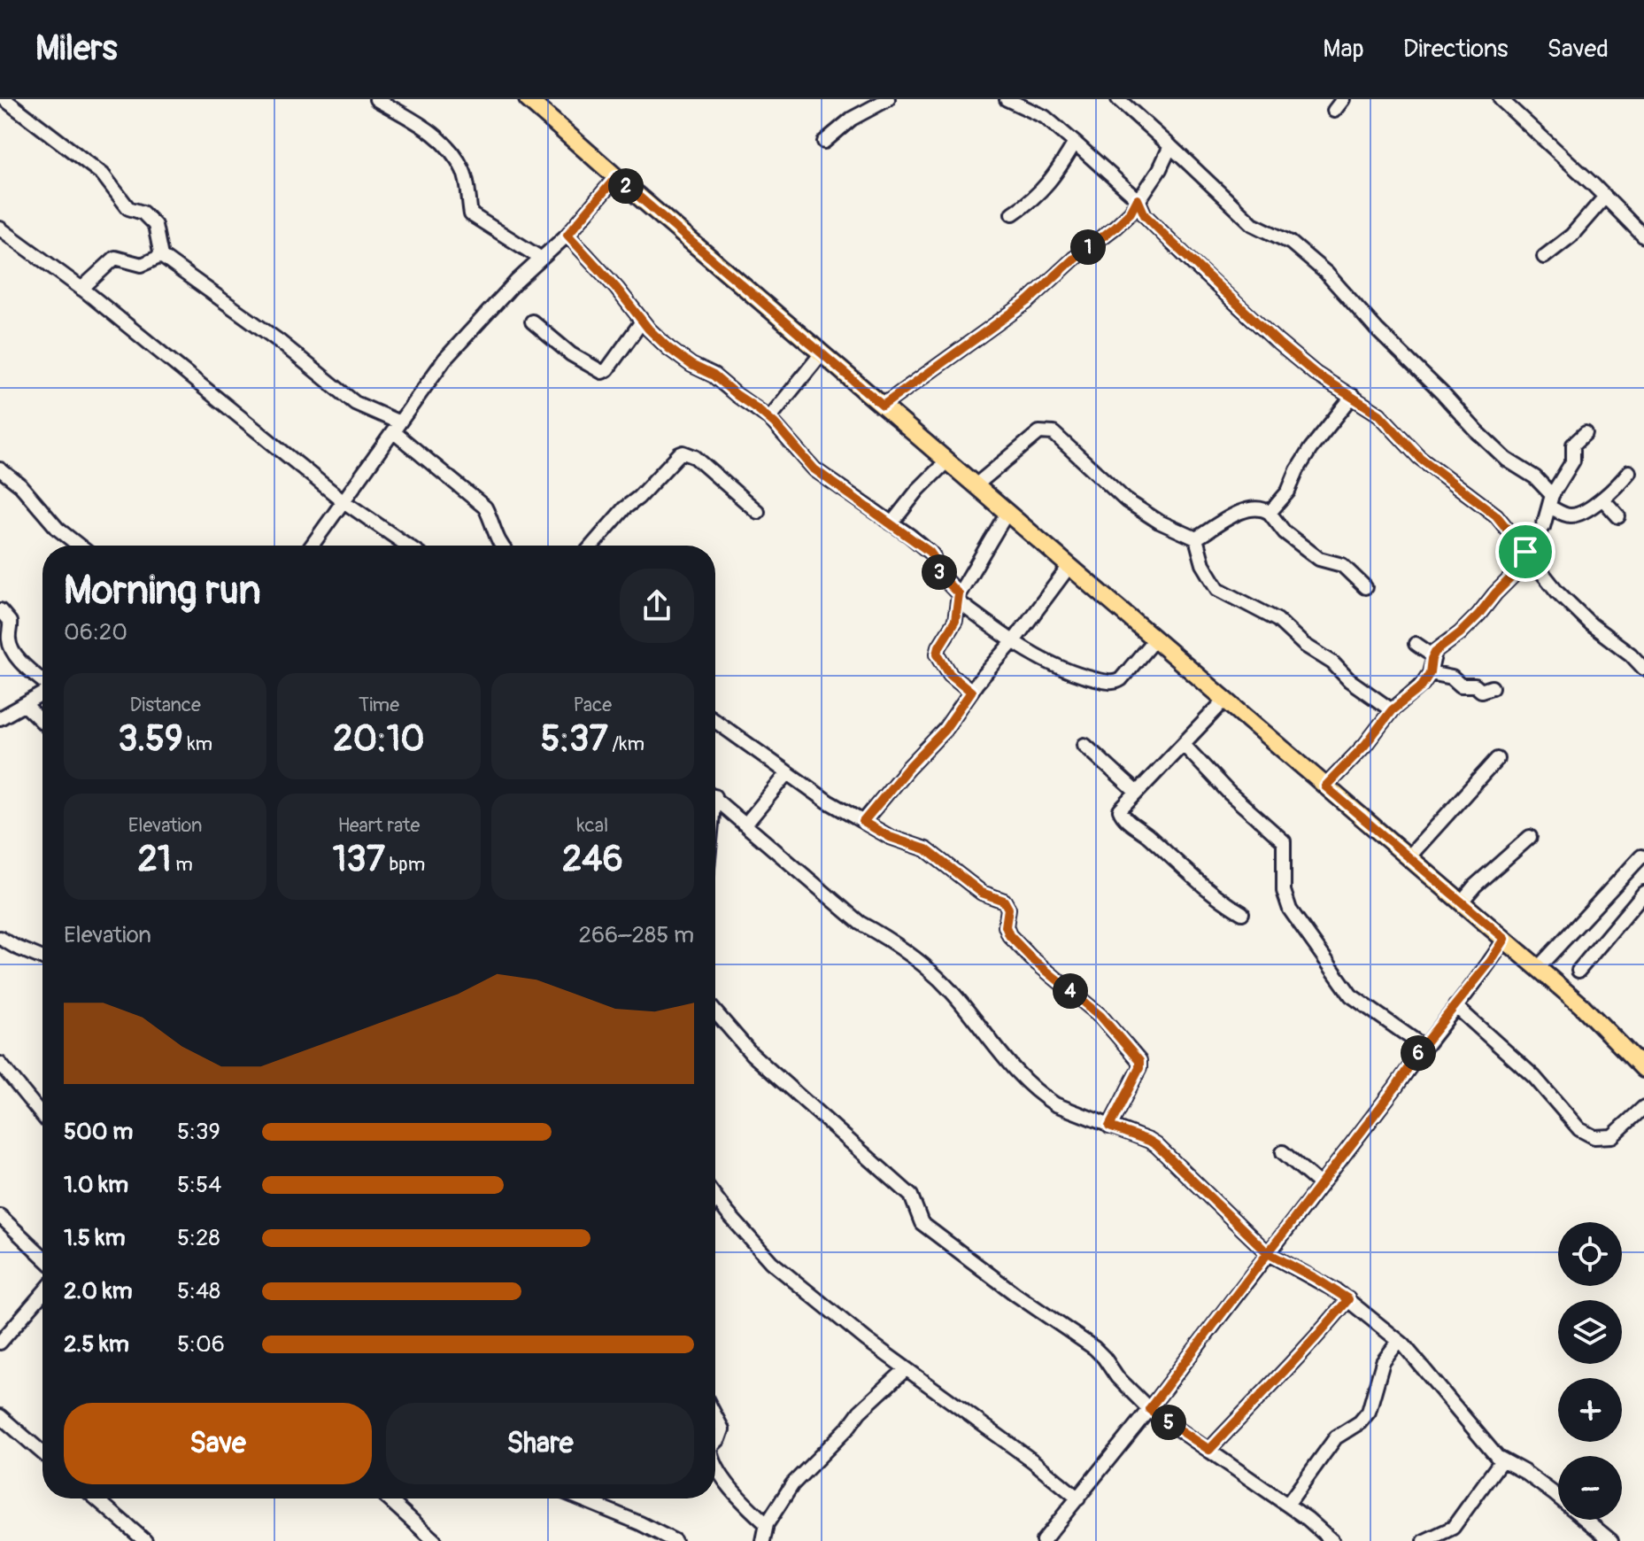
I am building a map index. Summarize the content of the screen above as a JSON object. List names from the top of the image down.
{
  "page": {
    "header": "Milers",
    "nav": ["Map", "Directions", "Saved"],
    "pins": [
      "2",
      "1",
      "3",
      "4",
      "6",
      "5"
    ],
    "heading": ["Morning run", "06:20"],
    "stats": [
      ["Distance", "3.59 km"],
      ["Time", "20:10"],
      ["Pace", "5:37 /km"],
      ["Elevation", "21 m"],
      ["Heart rate", "137 bpm"],
      ["kcal", "246"]
    ],
    "chart": ["Elevation", "266–285 m"],
    "list": [
      {
        "name": "500 m",
        "note": "5:39"
      },
      {
        "name": "1.0 km",
        "note": "5:54"
      },
      {
        "name": "1.5 km",
        "note": "5:28"
      },
      {
        "name": "2.0 km",
        "note": "5:48"
      },
      {
        "name": "2.5 km",
        "note": "5:06"
      }
    ],
    "map_buttons": ["+", "−"],
    "buttons": ["Save", "Share"]
  }
}
